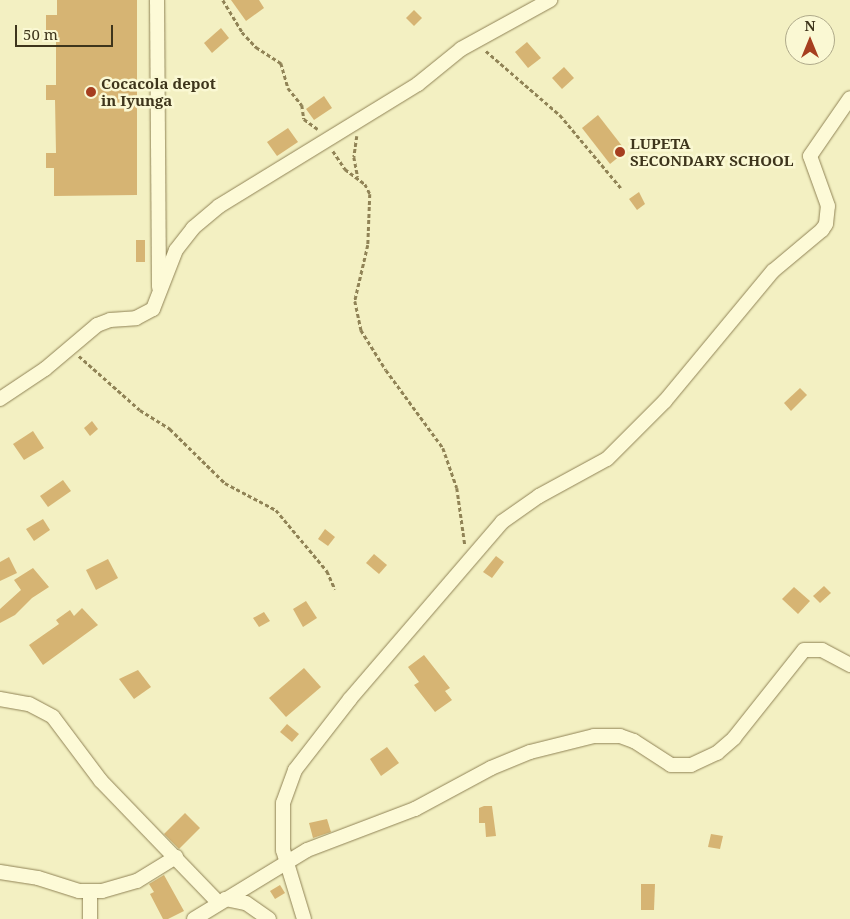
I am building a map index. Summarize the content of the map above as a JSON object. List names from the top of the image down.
{
  "places": ["Cocacola depot in Iyunga", "LUPETA SECONDARY SCHOOL"],
  "scale_bar": "50 m",
  "north": "top"
}
